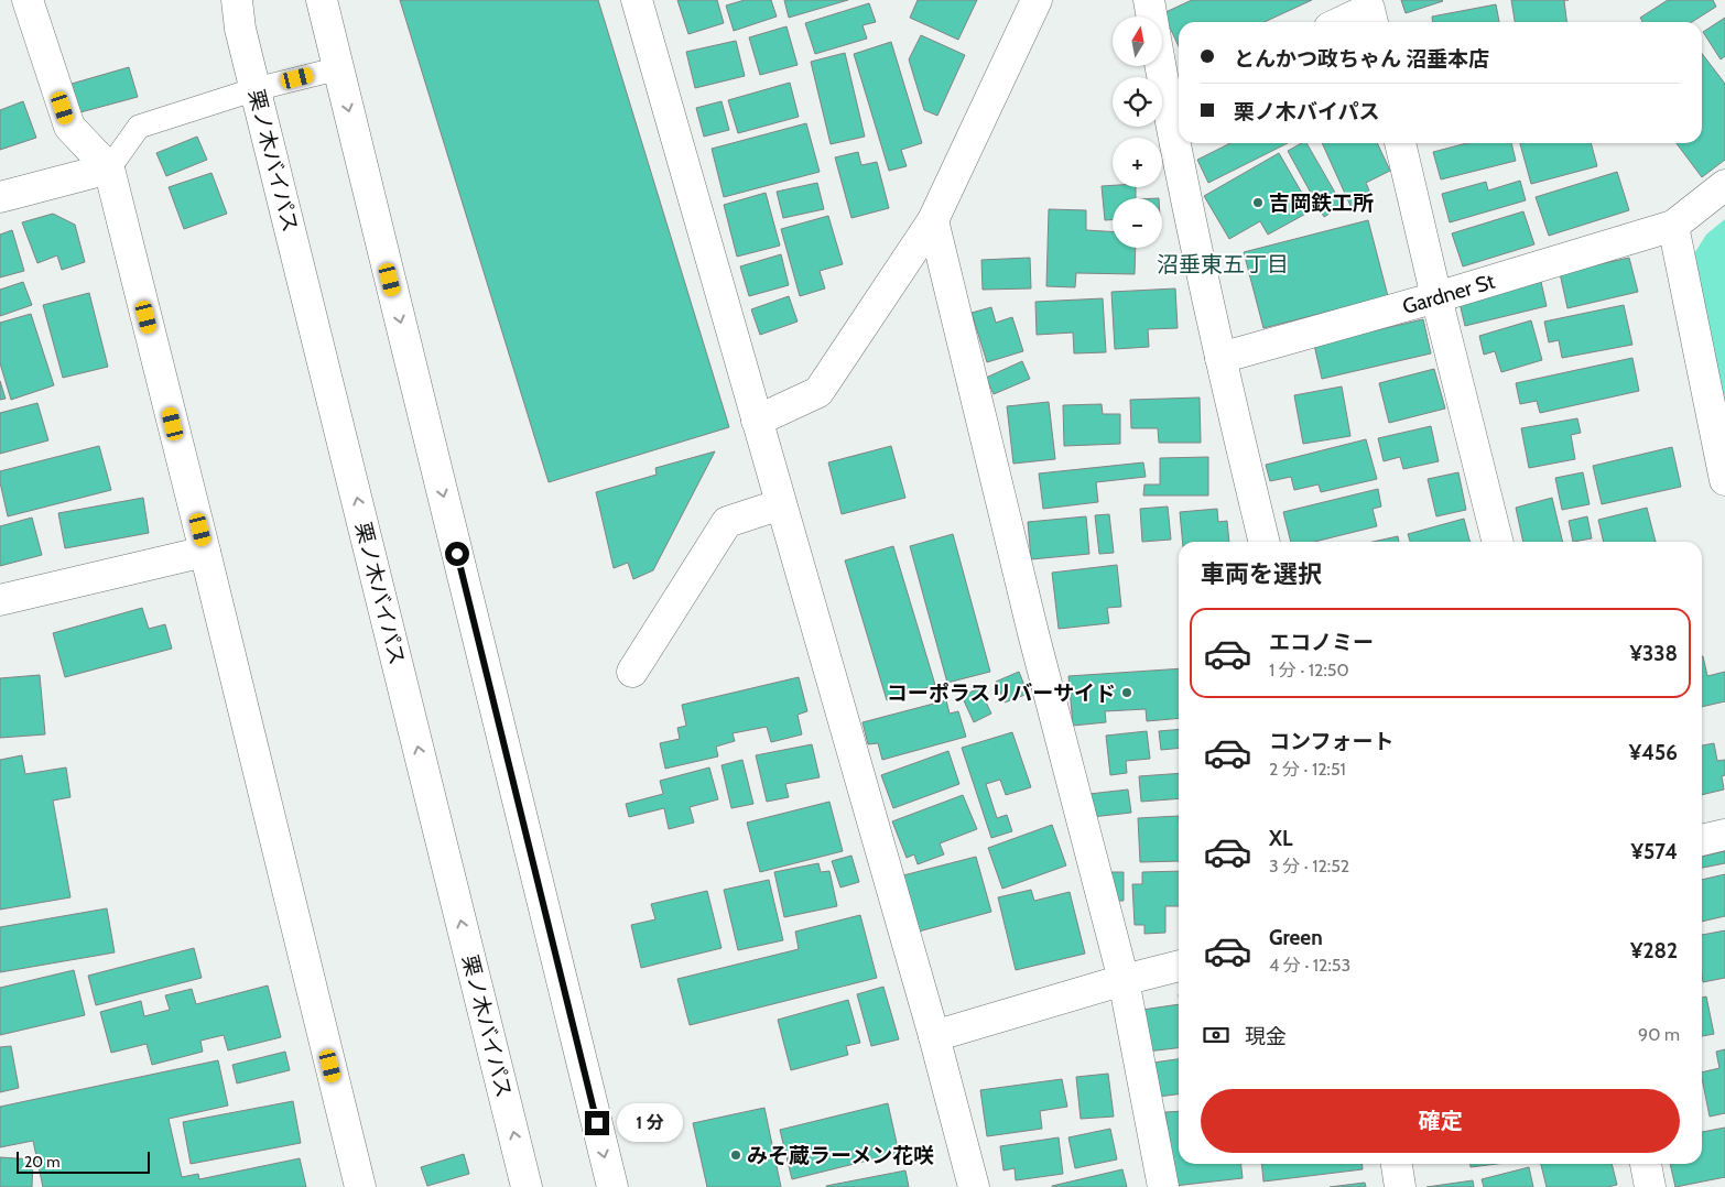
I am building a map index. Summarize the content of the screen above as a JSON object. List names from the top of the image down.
{
  "streets": {
    "street": ["栗ノ木バイパス", "Gardner St"]
  },
  "districts": ["沼垂東五丁目"],
  "places": ["吉岡鉄工所", "コーポラスリバーサイド", "みそ蔵ラーメン花咲"],
  "scale_bar": "20 m",
  "north": "top",
  "page": {
    "map_buttons": ["+", "−"],
    "banner": ["とんかつ政ちゃん 沼垂本店", "栗ノ木バイパス"],
    "heading": "車両を選択",
    "list": [
      {
        "name": "エコノミー",
        "note": "1 分 · 12:50",
        "value": "¥338"
      },
      {
        "name": "コンフォート",
        "note": "2 分 · 12:51",
        "value": "¥456"
      },
      {
        "name": "XL",
        "note": "3 分 · 12:52",
        "value": "¥574"
      },
      {
        "name": "Green",
        "note": "4 分 · 12:53",
        "value": "¥282"
      }
    ],
    "pay": ["現金", "90 m"],
    "buttons": "確定",
    "bubble": "1 分",
    "scale": "20 m"
  }
}
